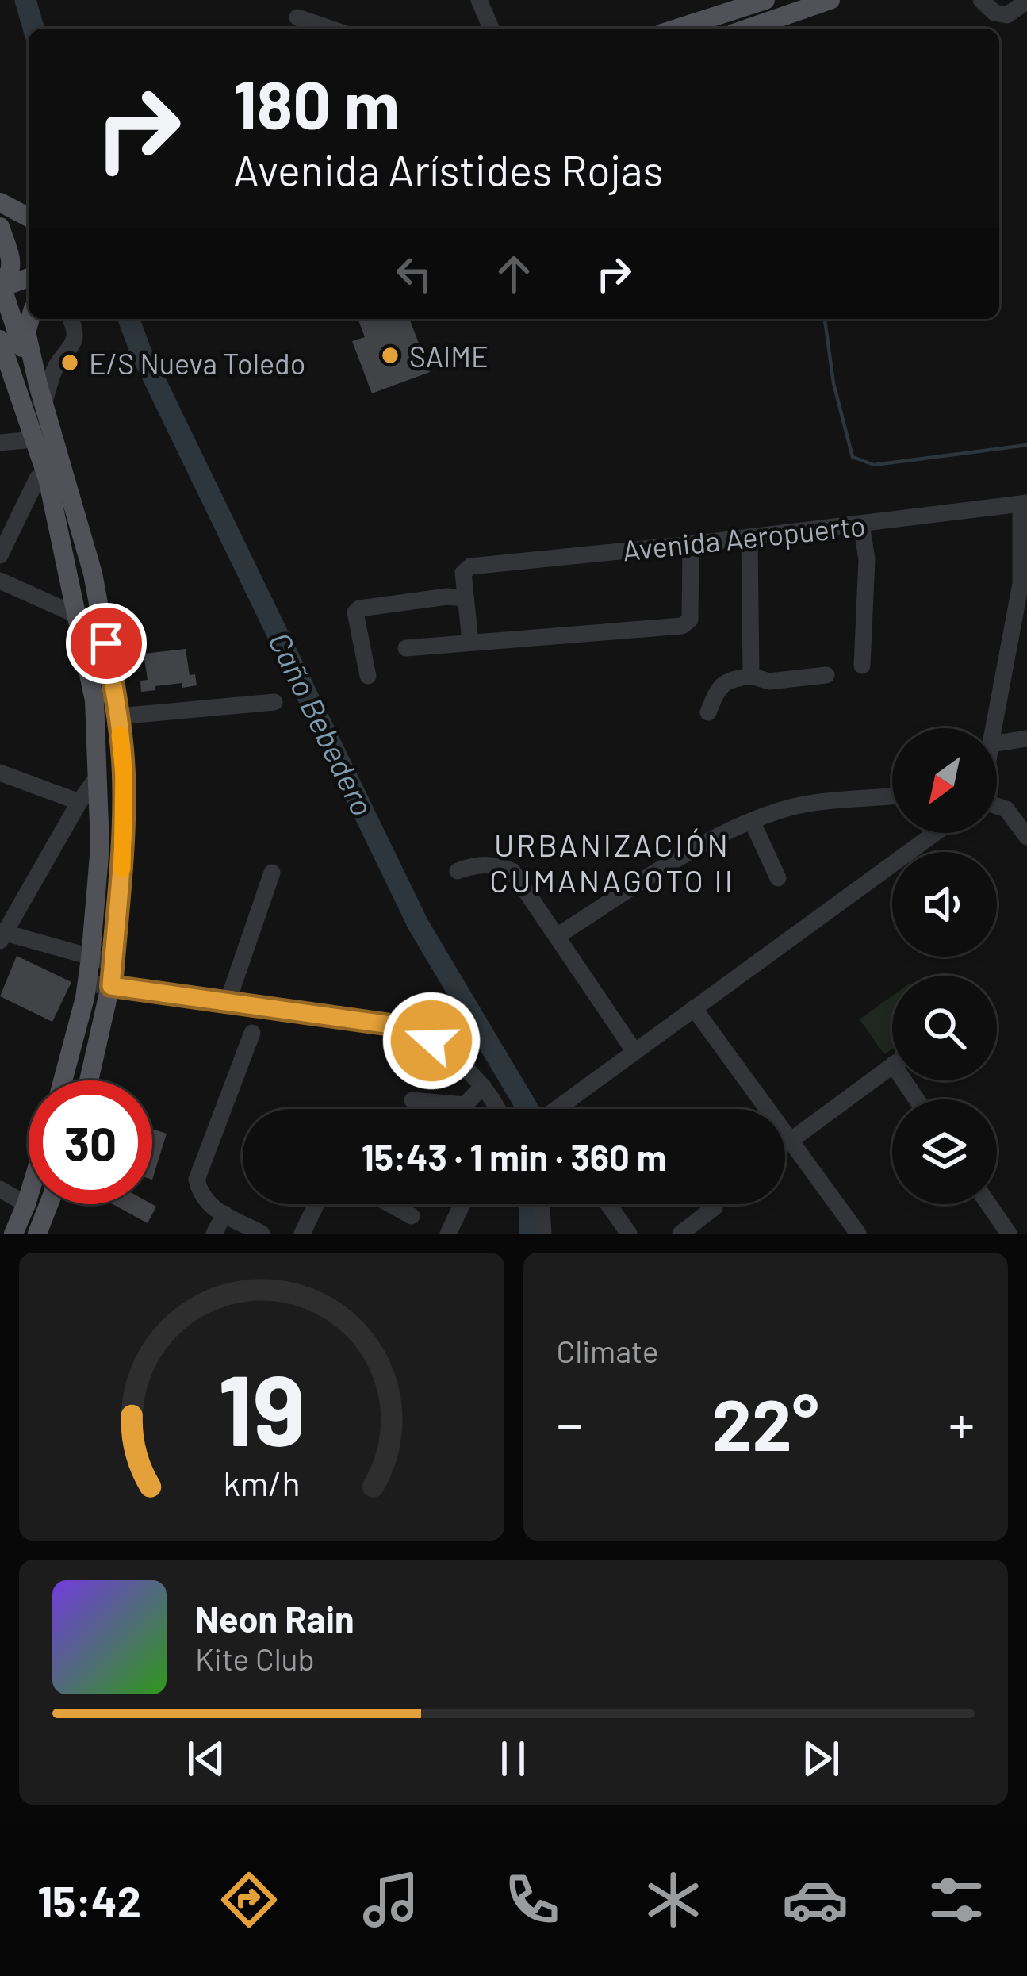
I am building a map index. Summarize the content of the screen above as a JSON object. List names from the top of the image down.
{
  "streets": {
    "street": ["Avenida Aeropuerto"]
  },
  "districts": ["URBANIZACIÓN CUMANAGOTO II"],
  "water": ["Caño Bebedero"],
  "places": ["SAIME", "E/S Nueva Toledo"],
  "north": "bottom left",
  "page": {
    "turn": ["180 m", "Avenida Arístides Rojas"],
    "limit": "30",
    "trip": "15:43 · 1 min · 360 m",
    "tile": "Climate",
    "heat": ["−", "22°", "+"],
    "song": ["Neon Rain", "Kite Club"],
    "tabs": "15:42",
    "gauge": ["19", "km/h"]
  }
}
